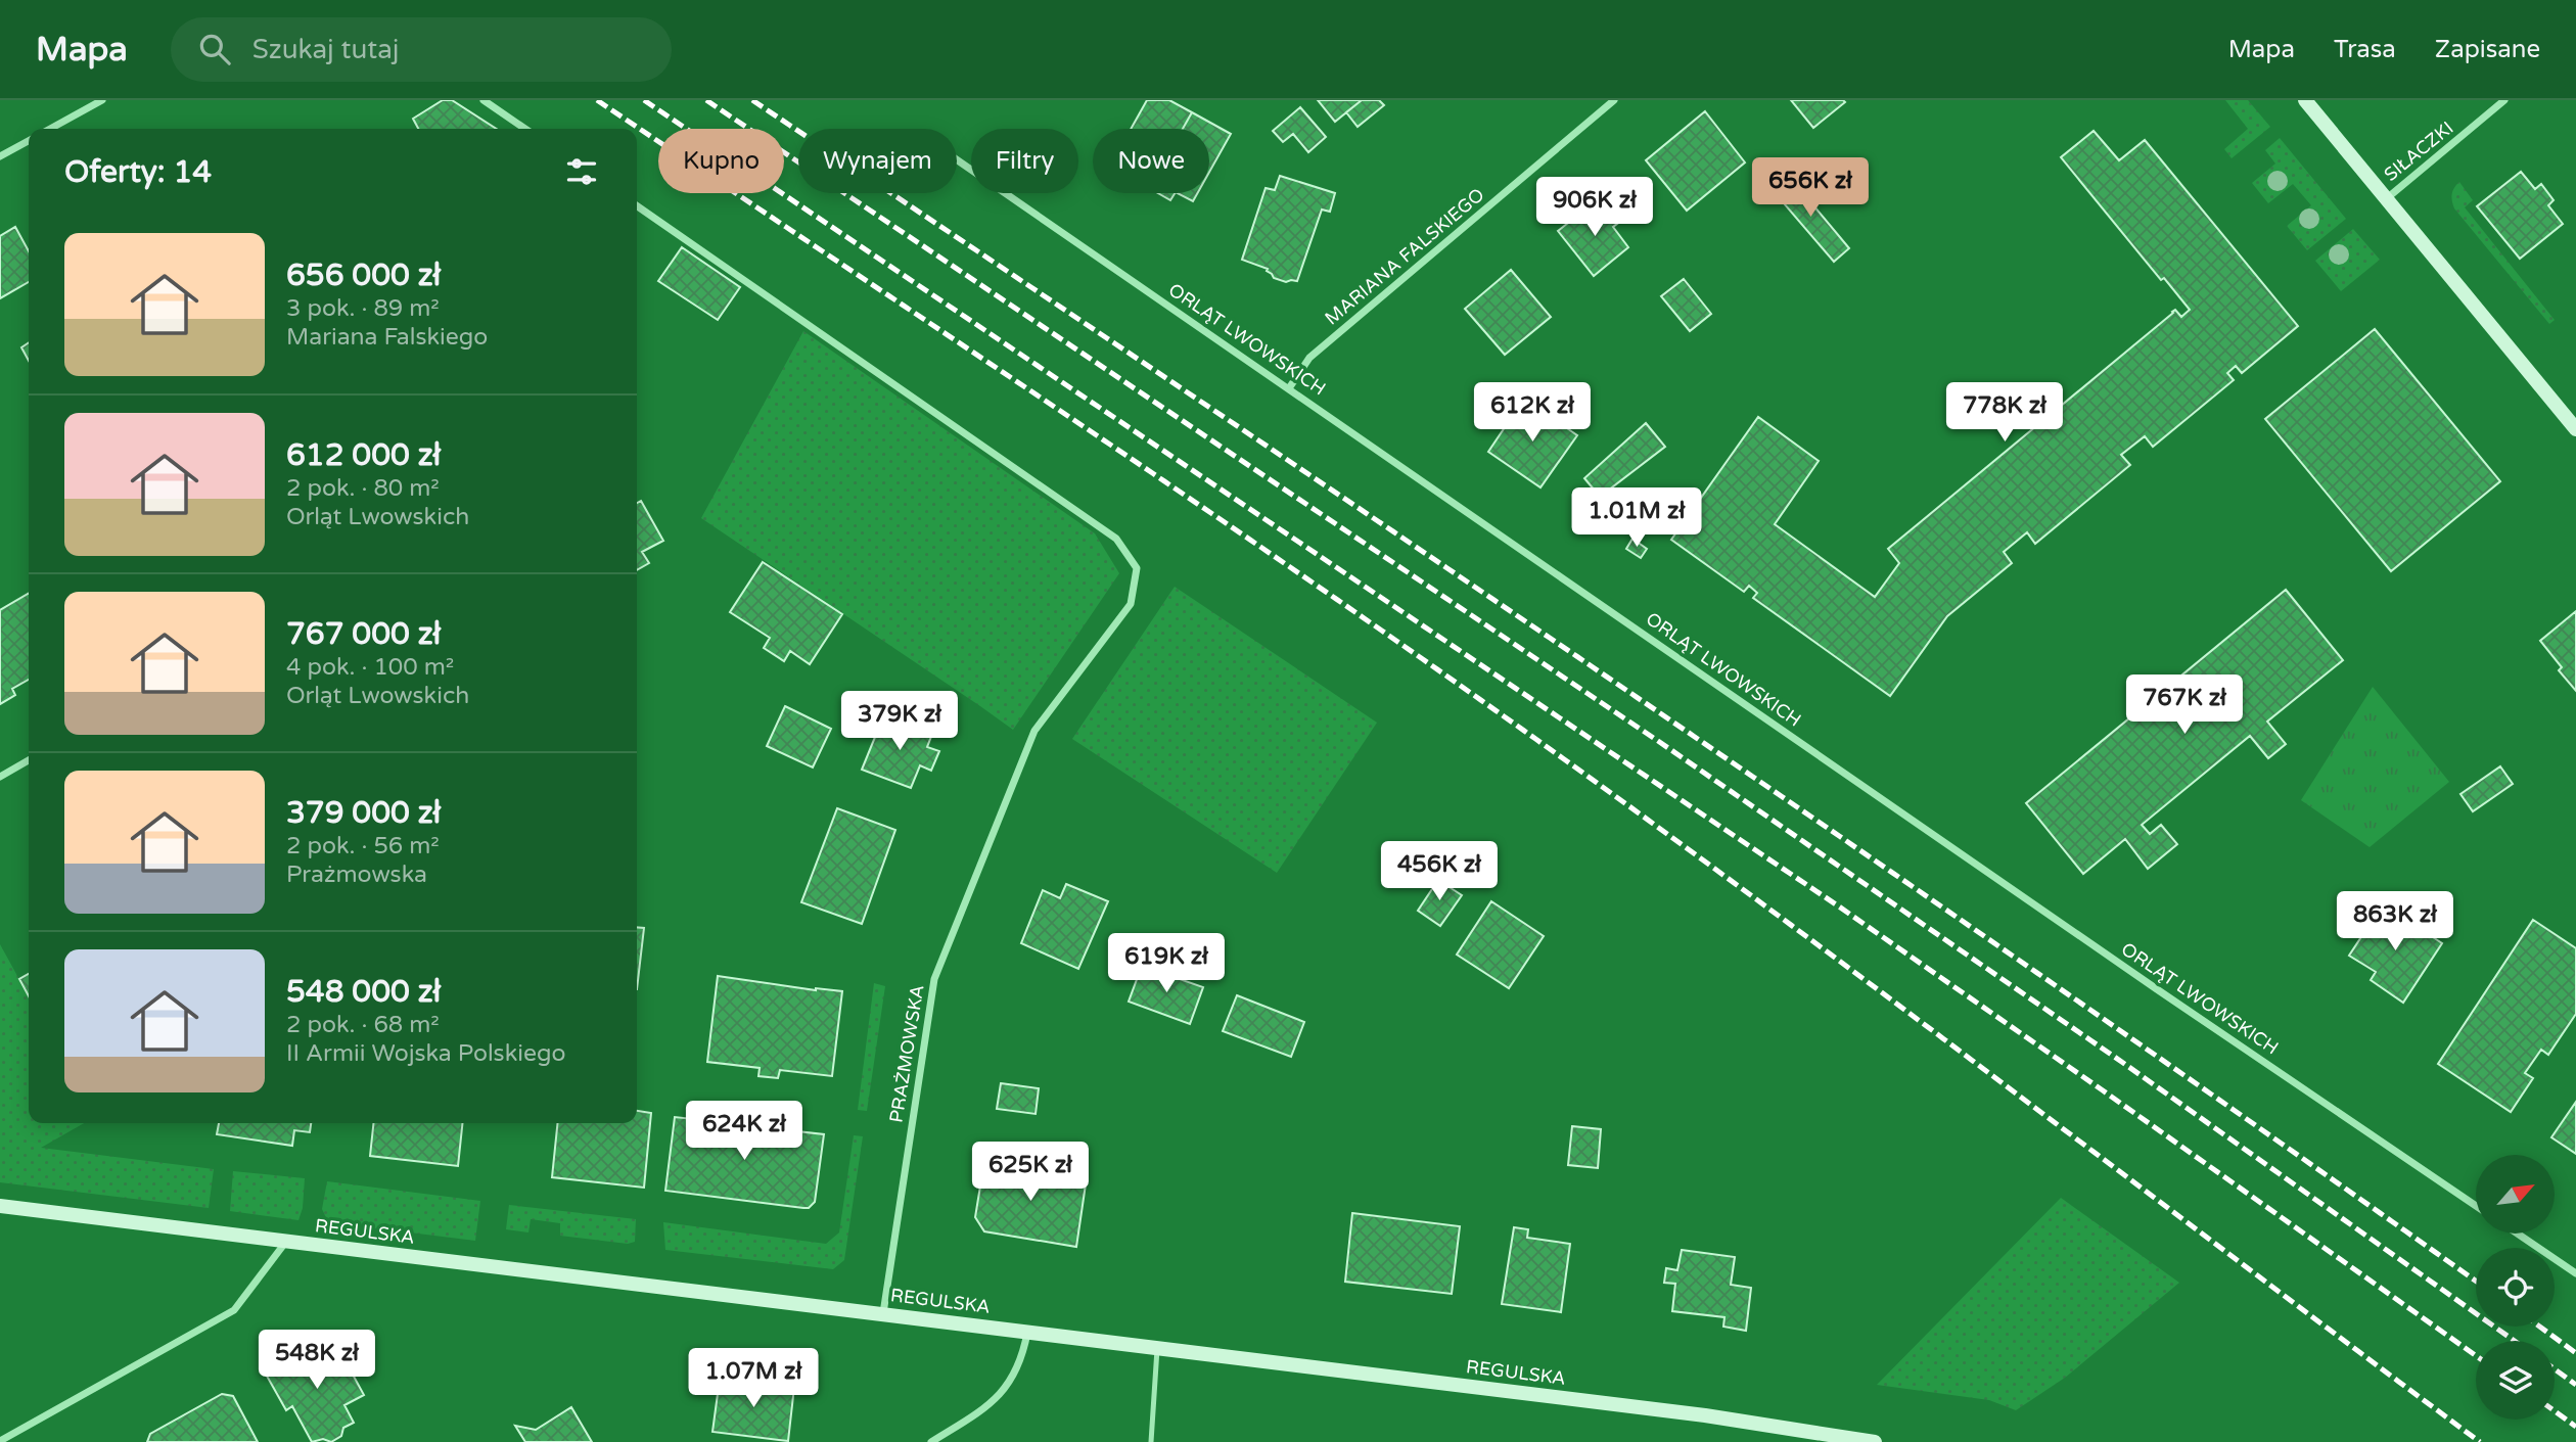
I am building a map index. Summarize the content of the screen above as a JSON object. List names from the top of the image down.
{
  "streets": {
    "street": [
      "SIŁACZKI",
      "MARIANA FALSKIEGO",
      "ORLĄT LWOWSKICH",
      "PRAŻMOWSKA",
      "REGULSKA"
    ]
  },
  "crossings": [
    ["MARIANA FALSKIEGO", "ORLĄT LWOWSKICH"],
    ["PRAŻMOWSKA", "REGULSKA"]
  ],
  "north": "top right",
  "page": {
    "header": "Mapa",
    "search": "Szukaj tutaj",
    "nav": ["Mapa", "Trasa", "Zapisane"],
    "chip": [
      "Kupno",
      "Wynajem",
      "Filtry",
      "Nowe"
    ],
    "heading": "Oferty: 14",
    "price": [
      "656K zł",
      "906K zł",
      "612K zł",
      "778K zł",
      "1.01M zł",
      "767K zł",
      "379K zł",
      "456K zł",
      "863K zł",
      "619K zł",
      "624K zł",
      "625K zł",
      "548K zł",
      "1.07M zł"
    ],
    "list": [
      {
        "name": "656 000 zł",
        "note": "3 pok. · 89 m² · Mariana Falskiego"
      },
      {
        "name": "612 000 zł",
        "note": "2 pok. · 80 m² · Orląt Lwowskich"
      },
      {
        "name": "767 000 zł",
        "note": "4 pok. · 100 m² · Orląt Lwowskich"
      },
      {
        "name": "379 000 zł",
        "note": "2 pok. · 56 m² · Prażmowska"
      },
      {
        "name": "548 000 zł",
        "note": "2 pok. · 68 m² · II Armii Wojska Polskiego"
      }
    ]
  }
}
